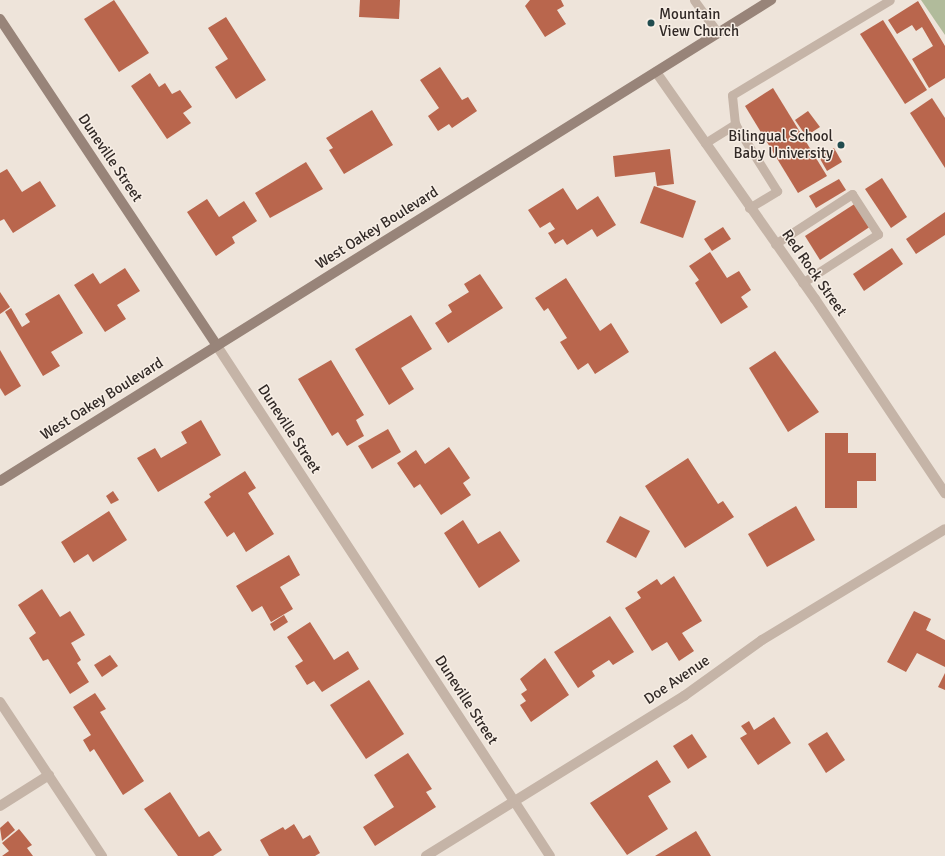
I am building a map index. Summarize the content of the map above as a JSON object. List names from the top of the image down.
{
  "streets": {
    "main road": ["Duneville Street", "West Oakey Boulevard"],
    "street": ["Red Rock Street", "Doe Avenue"]
  },
  "crossings": [
    ["Duneville Street", "West Oakey Boulevard"],
    ["Duneville Street", "Doe Avenue"],
    ["West Oakey Boulevard", "Red Rock Street"]
  ],
  "places": ["Mountain View Church", "Bilingual School Baby University"]
}
